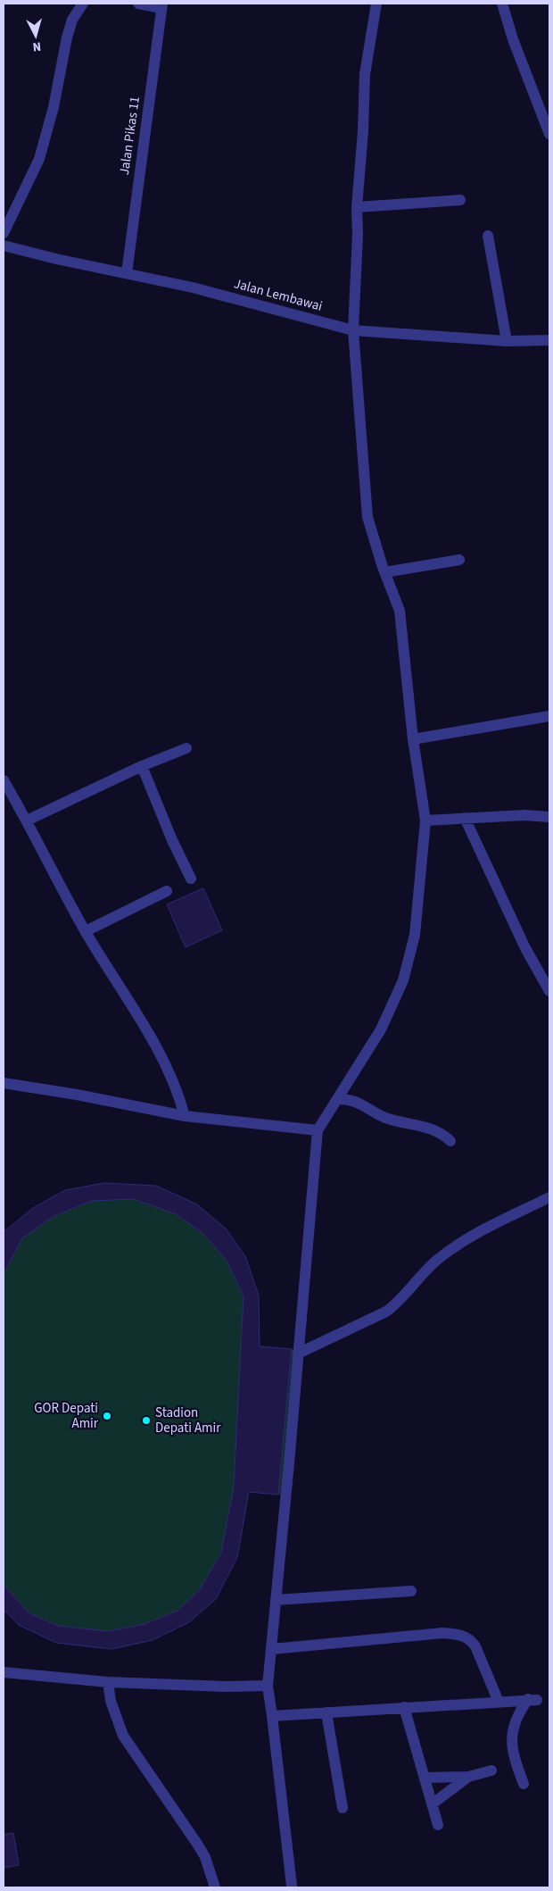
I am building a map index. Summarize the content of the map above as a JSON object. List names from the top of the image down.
{
  "streets": {
    "street": ["Jalan Pikas 11", "Jalan Lembawai"]
  },
  "crossings": [
    ["Jalan Pikas 11", "Jalan Lembawai"]
  ],
  "places": ["GOR Depati Amir", "Stadion Depati Amir"],
  "north": "bottom"
}
